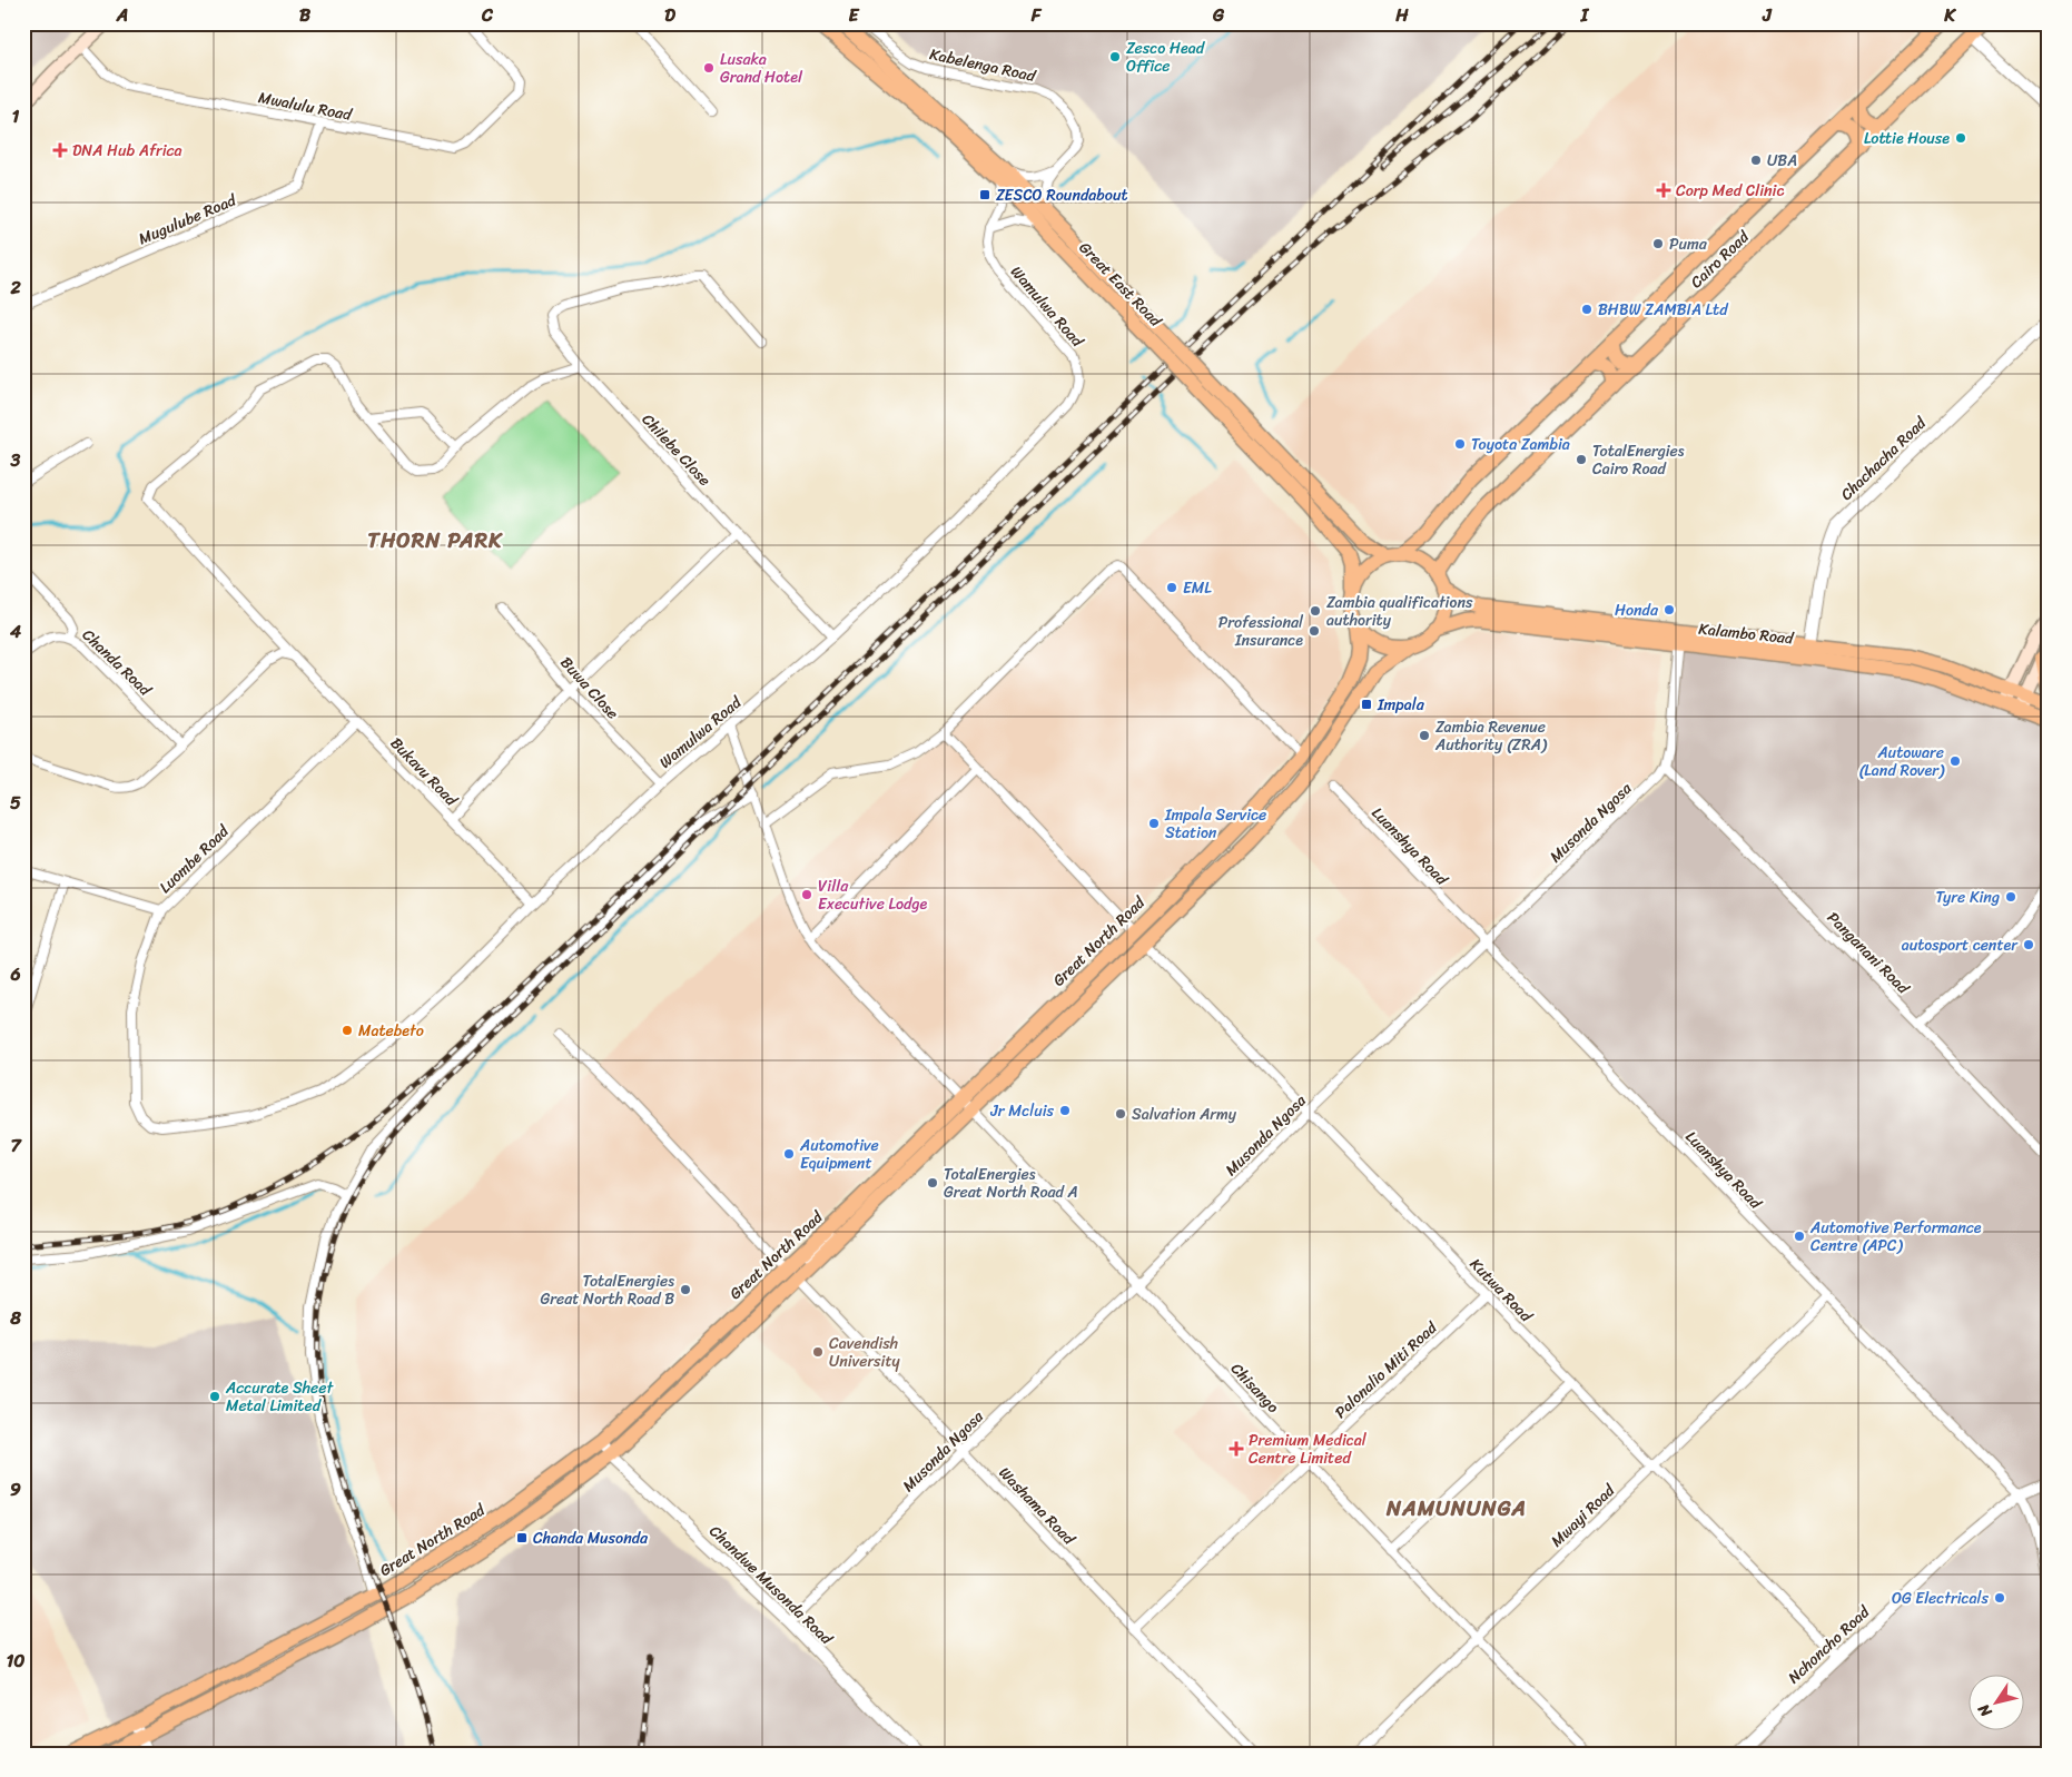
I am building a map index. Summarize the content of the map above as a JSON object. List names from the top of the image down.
{
  "streets": {
    "main road": [
      "Cairo Road",
      "Great East Road",
      "Kalambo Road",
      "Great North Road"
    ],
    "street": [
      "Kabelenga Road",
      "Mwalulu Road",
      "Mugulube Road",
      "Wamulwa Road",
      "Chilebe Close",
      "Chachacha Road",
      "Chanda Road",
      "Buwa Close",
      "Bukavu Road",
      "Musonda Ngosa",
      "Luanshya Road",
      "Luombe Road",
      "Panganani Road",
      "Kutwa Road",
      "Palonalio Miti Road",
      "Chisango",
      "Washama Road",
      "Mwayi Road",
      "Chandwe Musonda Road",
      "Nchoncho Road"
    ]
  },
  "crossings": [
    ["Kabelenga Road", "Great East Road"],
    ["Kabelenga Road", "Wamulwa Road"],
    ["Mwalulu Road", "Mugulube Road"],
    ["Cairo Road", "Great East Road"],
    ["Cairo Road", "Kalambo Road"],
    ["Cairo Road", "Great North Road"],
    ["Great East Road", "Wamulwa Road"],
    ["Great East Road", "Kalambo Road"],
    ["Great East Road", "Great North Road"],
    ["Wamulwa Road", "Chilebe Close"],
    ["Wamulwa Road", "Buwa Close"],
    ["Wamulwa Road", "Bukavu Road"],
    ["Wamulwa Road", "Luombe Road"],
    ["Wamulwa Road", "Chisango"],
    ["Chachacha Road", "Kalambo Road"],
    ["Kalambo Road", "Great North Road"],
    ["Bukavu Road", "Luombe Road"],
    ["Musonda Ngosa", "Luanshya Road"],
    ["Musonda Ngosa", "Panganani Road"],
    ["Musonda Ngosa", "Kutwa Road"],
    ["Musonda Ngosa", "Chisango"],
    ["Musonda Ngosa", "Washama Road"],
    ["Musonda Ngosa", "Chandwe Musonda Road"],
    ["Luanshya Road", "Mwayi Road"],
    ["Luanshya Road", "Nchoncho Road"],
    ["Great North Road", "Kutwa Road"],
    ["Great North Road", "Chisango"],
    ["Great North Road", "Washama Road"],
    ["Great North Road", "Chandwe Musonda Road"],
    ["Kutwa Road", "Palonalio Miti Road"],
    ["Kutwa Road", "Mwayi Road"],
    ["Kutwa Road", "Nchoncho Road"],
    ["Palonalio Miti Road", "Chisango"],
    ["Palonalio Miti Road", "Washama Road"],
    ["Chisango", "Mwayi Road"]
  ],
  "districts": ["THORN PARK", "NAMUNUNGA"],
  "places": {
    "other": [
      "Zesco Head Office",
      "Lusaka Grand Hotel",
      "Lottie House",
      "UBA",
      "Puma",
      "BHBW ZAMBIA Ltd",
      "Toyota Zambia",
      "TotalEnergies Cairo Road",
      "EML",
      "Honda",
      "Zambia qualifications authority",
      "Professional Insurance",
      "Zambia Revenue Authority (ZRA)",
      "Autoware (Land Rover)",
      "Impala Service Station",
      "Villa Executive Lodge",
      "Tyre King",
      "autosport center",
      "Matebeto",
      "Jr Mcluis",
      "Salvation Army",
      "Automotive Equipment",
      "TotalEnergies Great North Road A",
      "Automotive Performance Centre (APC)",
      "TotalEnergies Great North Road B",
      "Cavendish University",
      "Accurate Sheet Metal Limited",
      "OG Electricals"
    ],
    "health": ["DNA Hub Africa", "Corp Med Clinic", "Premium Medical Centre Limited"],
    "transit": ["ZESCO Roundabout", "Impala", "Chanda Musonda"]
  },
  "north": "bottom left",
  "grid": {
    "columns": [
      "A",
      "B",
      "C",
      "D",
      "E",
      "F",
      "G",
      "H",
      "I",
      "J",
      "K"
    ],
    "rows": [
      "1",
      "2",
      "3",
      "4",
      "5",
      "6",
      "7",
      "8",
      "9",
      "10"
    ]
  }
}
